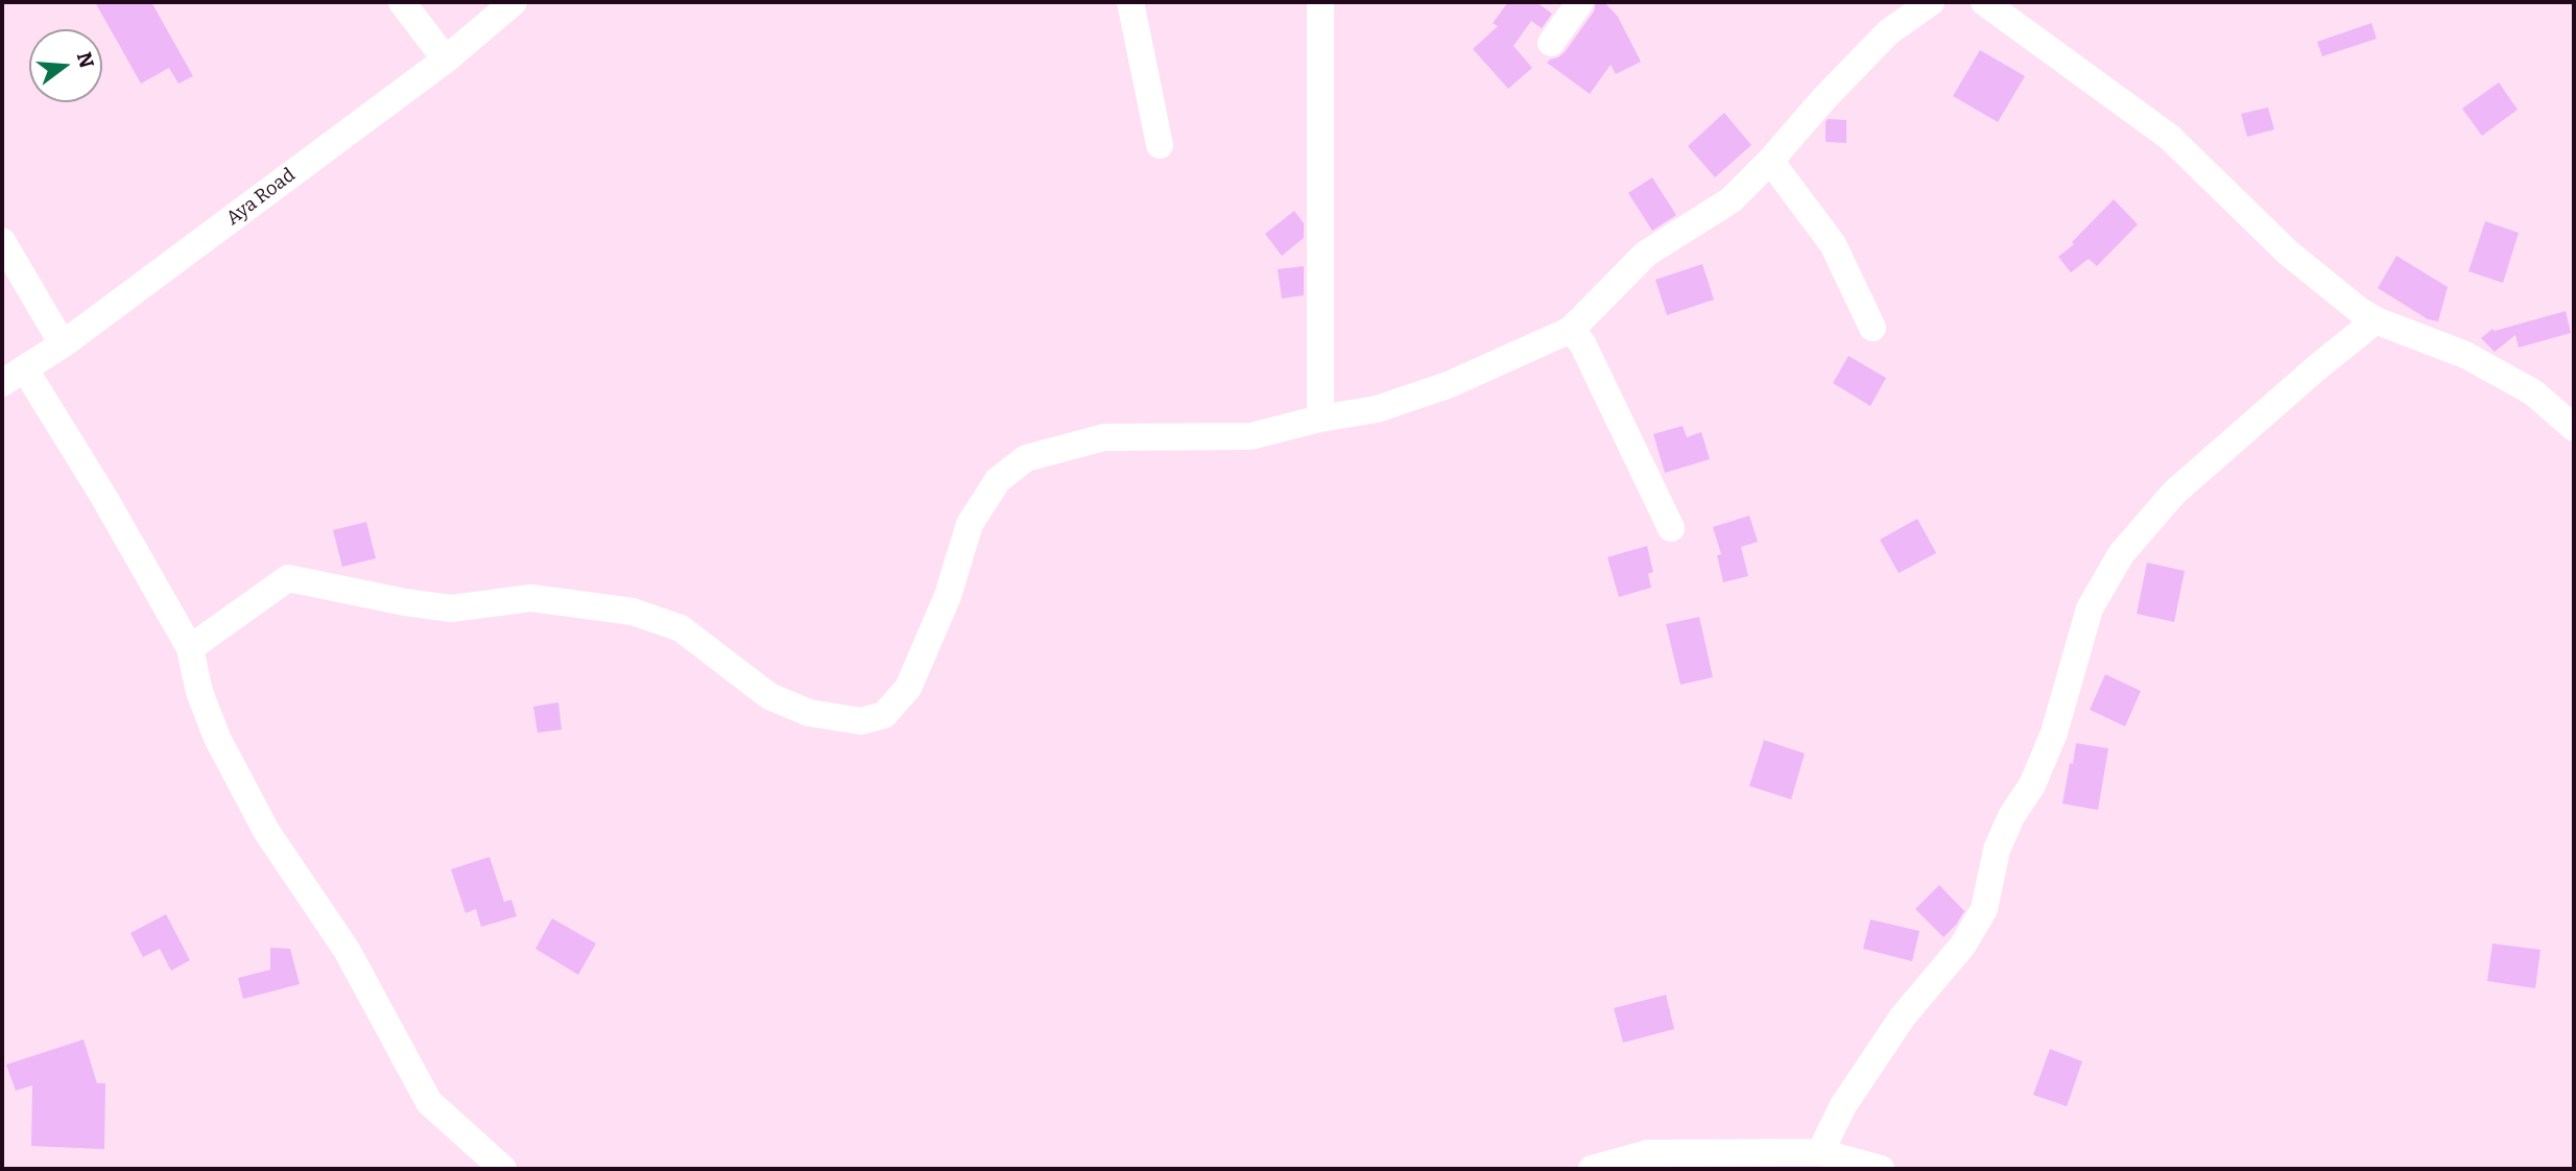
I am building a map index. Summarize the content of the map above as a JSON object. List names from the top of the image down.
{
  "streets": {
    "street": ["Aya Road"]
  },
  "north": "right"
}
